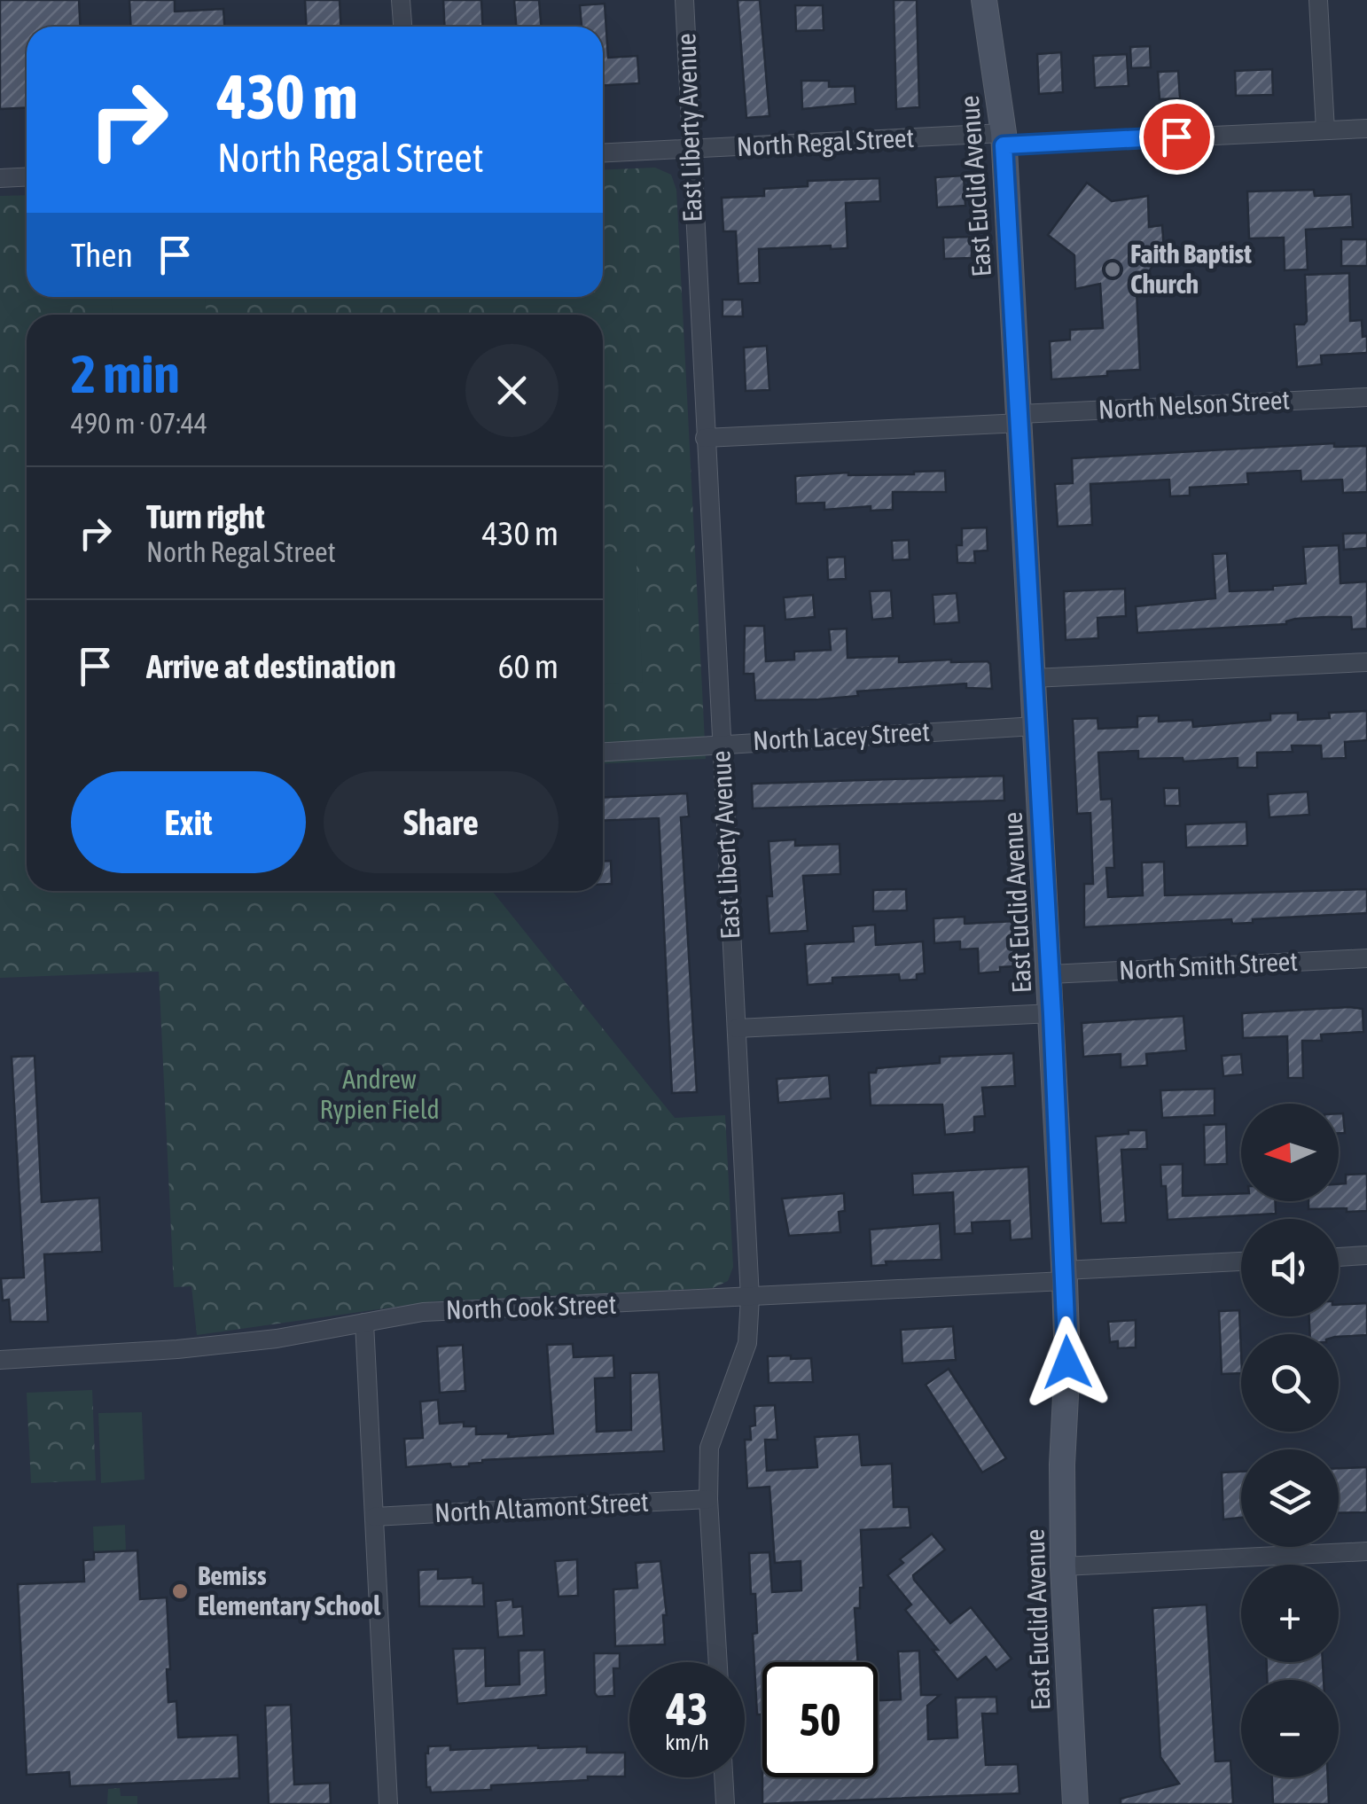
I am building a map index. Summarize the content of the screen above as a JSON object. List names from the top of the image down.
{
  "streets": {
    "main road": ["East Euclid Avenue"],
    "street": [
      "East Liberty Avenue",
      "North Regal Street",
      "North Nelson Street",
      "North Lacey Street",
      "North Smith Street",
      "North Cook Street",
      "North Altamont Street"
    ]
  },
  "crossings": [
    ["East Liberty Avenue", "North Regal Street"],
    ["East Liberty Avenue", "North Nelson Street"],
    ["East Liberty Avenue", "North Lacey Street"],
    ["East Liberty Avenue", "North Cook Street"],
    ["East Liberty Avenue", "North Altamont Street"],
    ["North Regal Street", "East Euclid Avenue"],
    ["East Euclid Avenue", "North Nelson Street"],
    ["East Euclid Avenue", "North Lacey Street"],
    ["East Euclid Avenue", "North Smith Street"],
    ["East Euclid Avenue", "North Cook Street"]
  ],
  "parks": ["Andrew Rypien Field"],
  "places": ["Faith Baptist Church", "Bemiss Elementary School"],
  "north": "left",
  "page": {
    "turn": ["430 m", "North Regal Street"],
    "then": "Then",
    "heading": ["2 min", "490 m · 07:44"],
    "list": [
      {
        "name": "Turn right",
        "note": "North Regal Street",
        "value": "430 m"
      },
      {
        "name": "Arrive at destination",
        "value": "60 m"
      }
    ],
    "buttons": ["Exit", "Share"],
    "map_buttons": ["+", "−"],
    "speed": "43 km/h",
    "limit": "50"
  }
}
